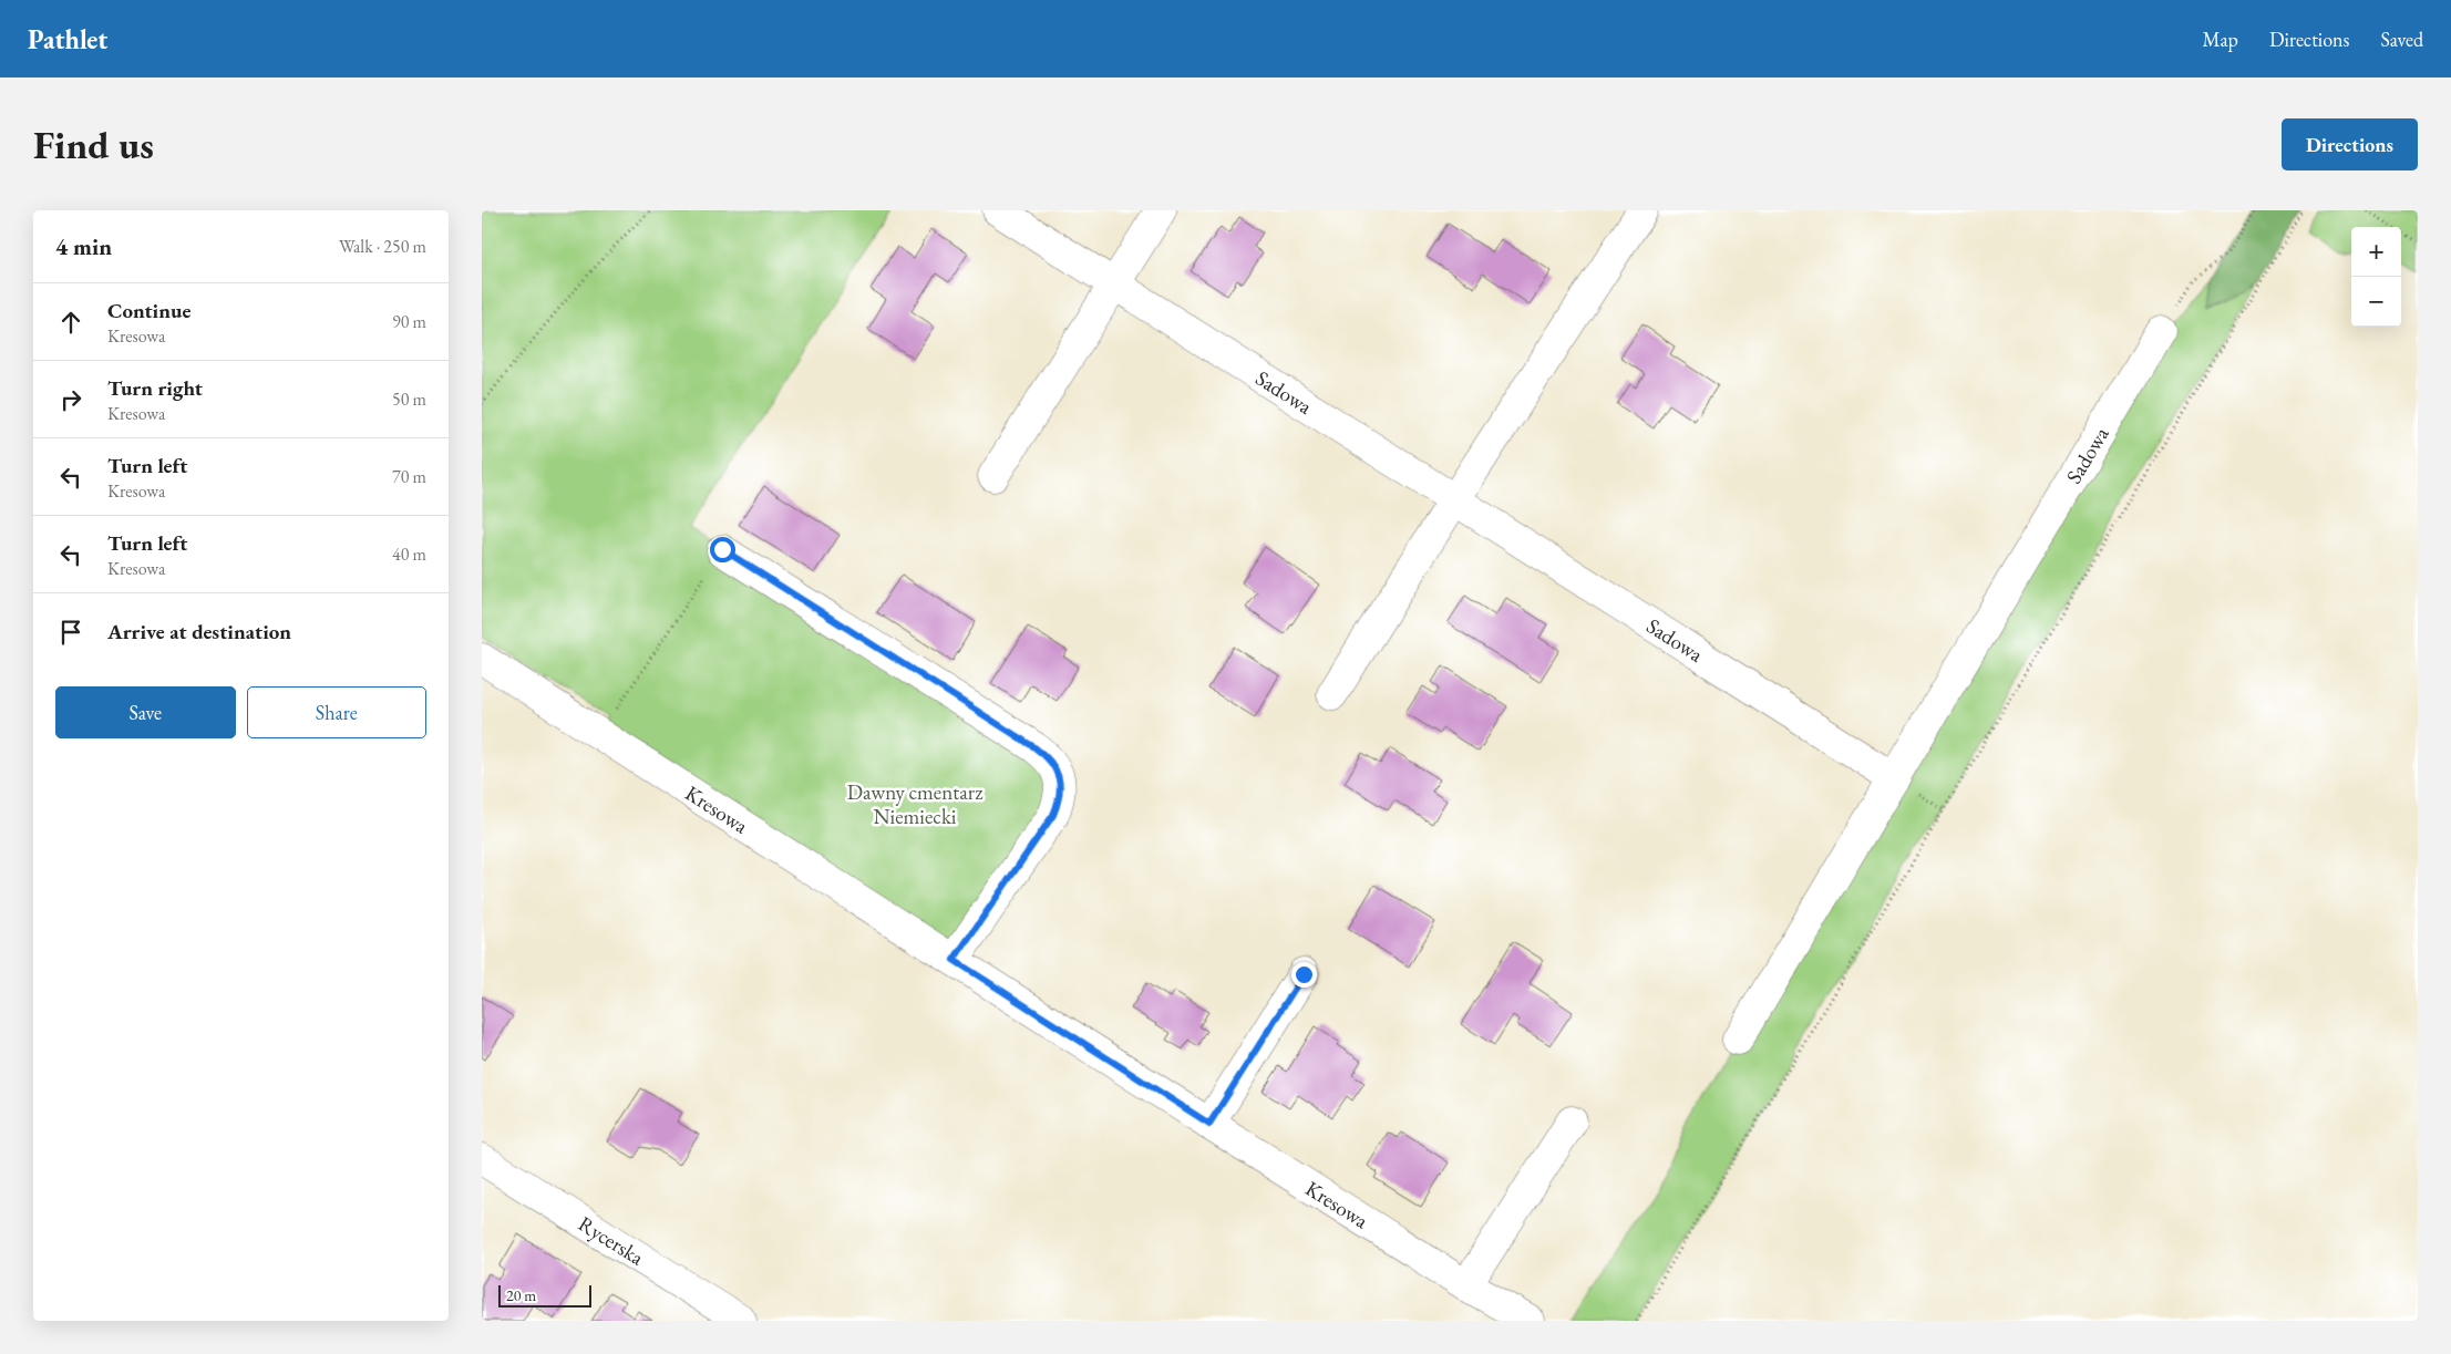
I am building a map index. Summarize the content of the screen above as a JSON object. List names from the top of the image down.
{
  "streets": {
    "street": ["Sadowa", "Kresowa", "Rycerska"]
  },
  "parks": ["Dawny cmentarz Niemiecki"],
  "scale_bar": "20 m",
  "page": {
    "header": "Pathlet",
    "nav": ["Map", "Directions", "Saved"],
    "buttons": [
      "Directions",
      ["Save", "Share"]
    ],
    "title": "Find us",
    "heading": ["4 min", "Walk · 250 m"],
    "map_buttons": ["+", "−"],
    "list": [
      ["Continue", "Kresowa", "90 m"],
      ["Turn right", "Kresowa", "50 m"],
      ["Turn left", "Kresowa", "70 m"],
      ["Turn left", "Kresowa", "40 m"],
      "Arrive at destination"
    ],
    "scale": "20 m"
  }
}
